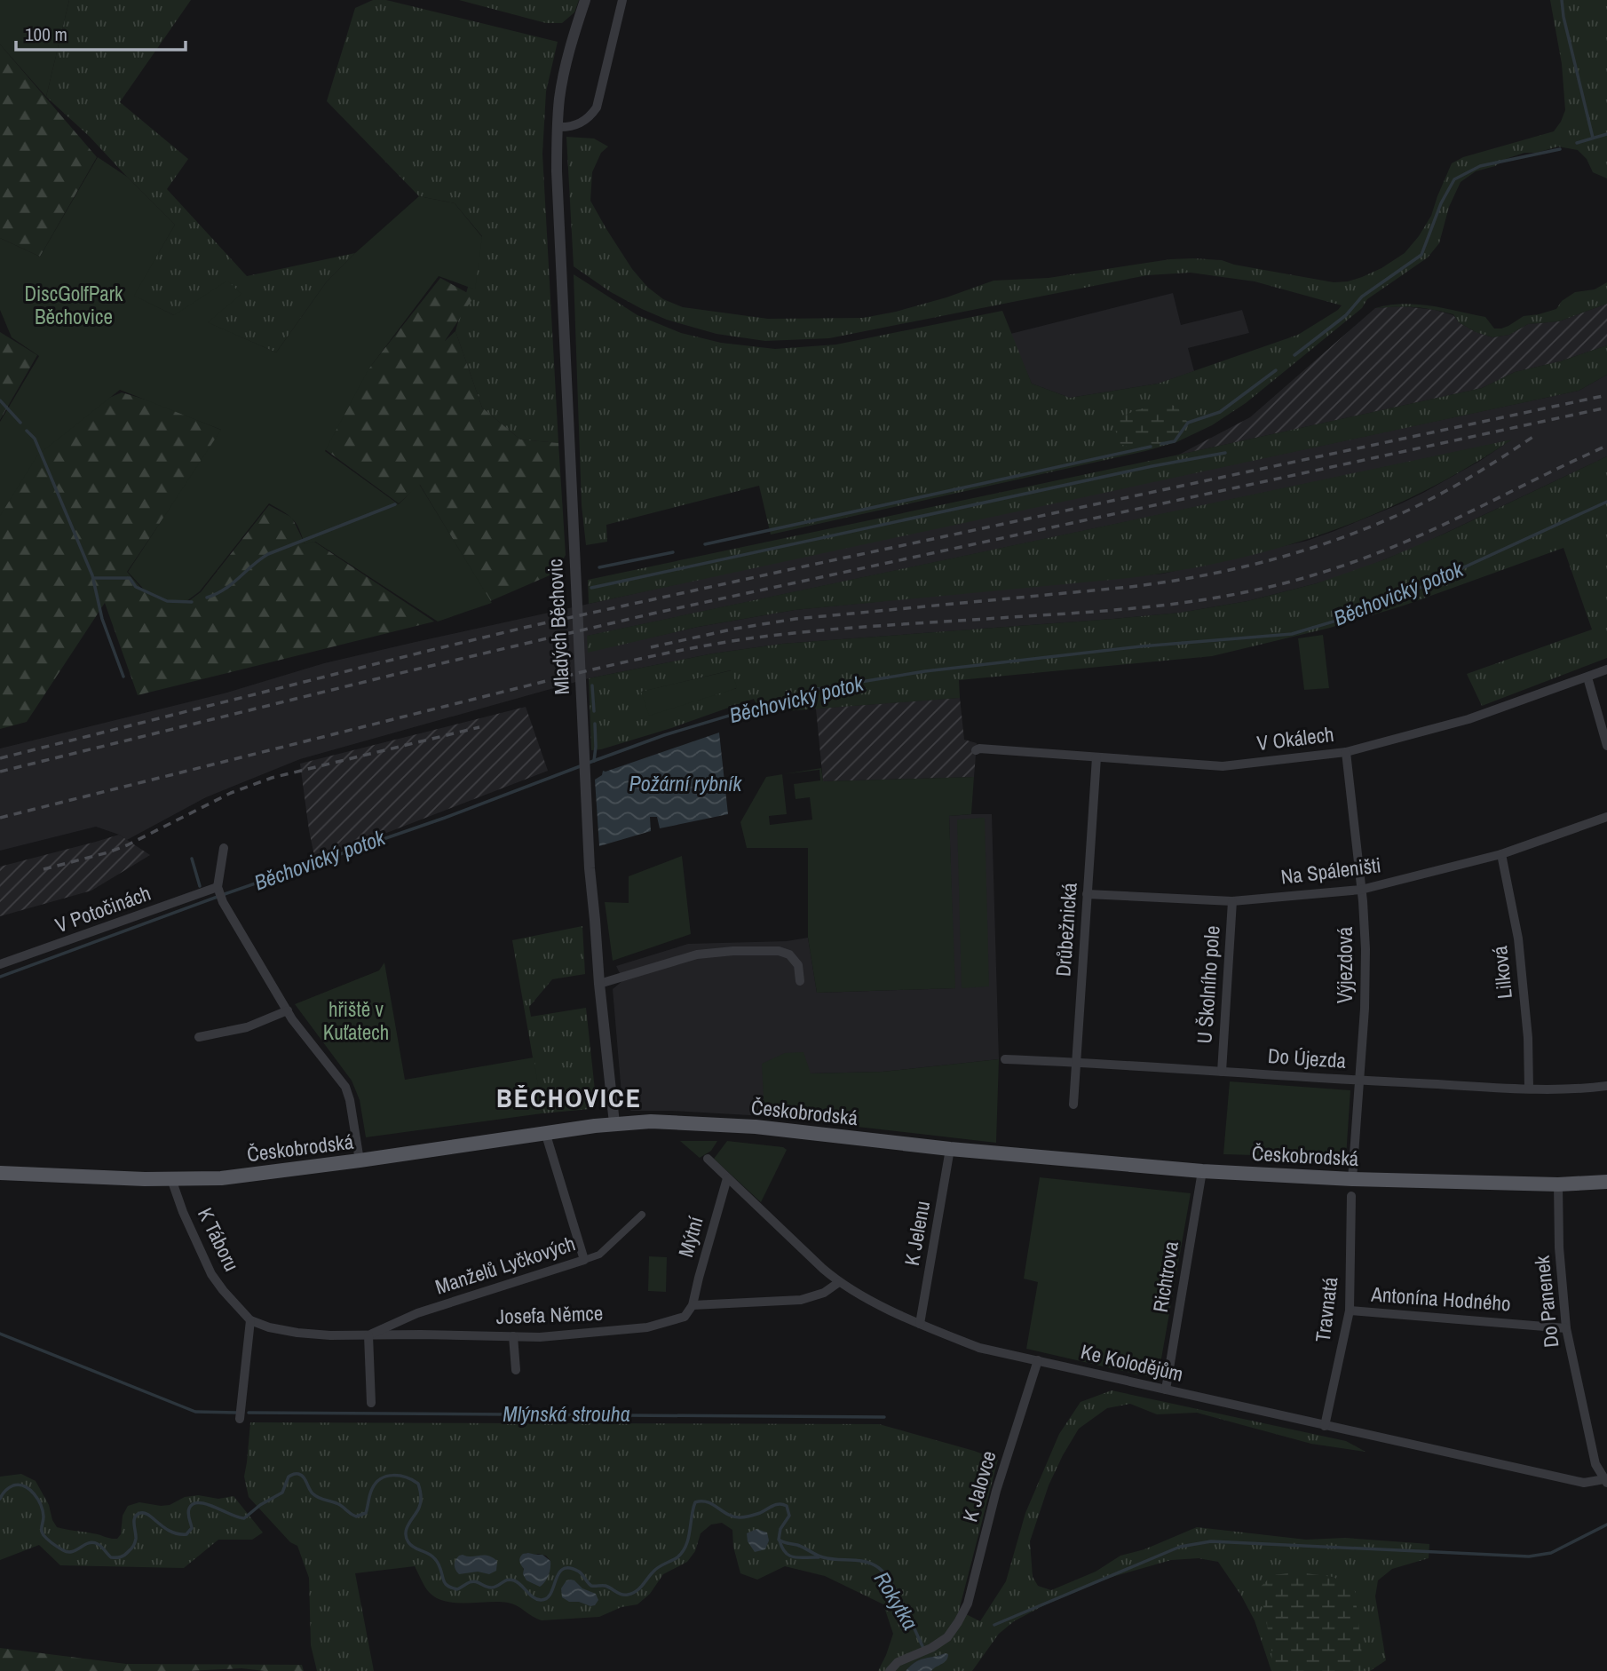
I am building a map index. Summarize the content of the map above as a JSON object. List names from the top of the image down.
{
  "streets": {
    "main road": ["Českobrodská"],
    "street": [
      "Mladých Běchovic",
      "V Okálech",
      "Na Spáleništi",
      "V Potočinách",
      "Drůbežnická",
      "Výjezdová",
      "Lilková",
      "U Školního pole",
      "Do Újezda",
      "K Jelenu",
      "Mýtní",
      "K Táboru",
      "Manželů Lyčkových",
      "Richtrova",
      "Antonína Hodného",
      "Do Panenek",
      "Travnatá",
      "Josefa Němce",
      "Ke Kolodějům",
      "K Jalovce"
    ]
  },
  "crossings": [
    ["Mladých Běchovic", "Českobrodská"],
    ["V Okálech", "Drůbežnická"],
    ["V Okálech", "Výjezdová"],
    ["Na Spáleništi", "Drůbežnická"],
    ["Na Spáleništi", "Výjezdová"],
    ["Na Spáleništi", "Lilková"],
    ["Na Spáleništi", "U Školního pole"],
    ["Drůbežnická", "Do Újezda"],
    ["Výjezdová", "Do Újezda"],
    ["Výjezdová", "Českobrodská"],
    ["Lilková", "Do Újezda"],
    ["U Školního pole", "Do Újezda"],
    ["Českobrodská", "K Jelenu"],
    ["Českobrodská", "K Táboru"],
    ["Českobrodská", "Richtrova"],
    ["Českobrodská", "Do Panenek"],
    ["K Jelenu", "Ke Kolodějům"],
    ["Mýtní", "Josefa Němce"],
    ["Mýtní", "Ke Kolodějům"],
    ["K Táboru", "Josefa Němce"],
    ["Manželů Lyčkových", "Josefa Němce"],
    ["Richtrova", "Ke Kolodějům"],
    ["Antonína Hodného", "Do Panenek"],
    ["Antonína Hodného", "Travnatá"],
    ["Do Panenek", "Ke Kolodějům"],
    ["Travnatá", "Ke Kolodějům"],
    ["Ke Kolodějům", "K Jalovce"]
  ],
  "districts": ["BĚCHOVICE"],
  "water": [
    "Běchovický potok",
    "Požární rybník",
    "Mlýnská strouha",
    "Rokytka"
  ],
  "parks": ["DiscGolfPark Běchovice", "hřiště v Kuťatech"],
  "scale_bar": "100 m"
}
